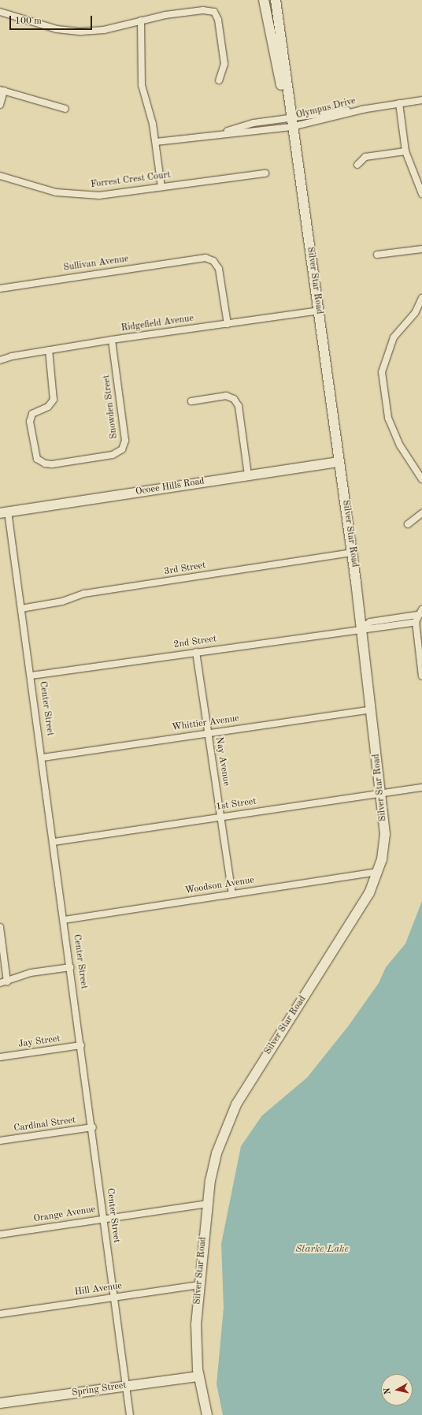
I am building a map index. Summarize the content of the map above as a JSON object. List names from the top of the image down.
{
  "streets": {
    "main road": ["Silver Star Road", "Ocoee Hills Road", "Spring Street"],
    "street": [
      "Olympus Drive",
      "Forrest Crest Court",
      "Sullivan Avenue",
      "Ridgefield Avenue",
      "Snowden Street",
      "3rd Street",
      "2nd Street",
      "Center Street",
      "Whittier Avenue",
      "Nay Avenue",
      "1st Street",
      "Woodson Avenue",
      "Jay Street",
      "Cardinal Street",
      "Orange Avenue",
      "Hill Avenue"
    ]
  },
  "crossings": [
    ["Olympus Drive", "Silver Star Road"],
    ["Sullivan Avenue", "Ridgefield Avenue"],
    ["Silver Star Road", "Ridgefield Avenue"],
    ["Silver Star Road", "Ocoee Hills Road"],
    ["Silver Star Road", "3rd Street"],
    ["Silver Star Road", "2nd Street"],
    ["Silver Star Road", "Whittier Avenue"],
    ["Silver Star Road", "1st Street"],
    ["Silver Star Road", "Woodson Avenue"],
    ["Silver Star Road", "Orange Avenue"],
    ["Silver Star Road", "Hill Avenue"],
    ["Silver Star Road", "Spring Street"],
    ["Ridgefield Avenue", "Snowden Street"],
    ["Ocoee Hills Road", "Center Street"],
    ["3rd Street", "Center Street"],
    ["2nd Street", "Center Street"],
    ["2nd Street", "Nay Avenue"],
    ["Center Street", "Whittier Avenue"],
    ["Center Street", "1st Street"],
    ["Center Street", "Woodson Avenue"],
    ["Center Street", "Jay Street"],
    ["Center Street", "Cardinal Street"],
    ["Center Street", "Orange Avenue"],
    ["Center Street", "Hill Avenue"],
    ["Center Street", "Spring Street"],
    ["Whittier Avenue", "Nay Avenue"],
    ["Nay Avenue", "1st Street"],
    ["Nay Avenue", "Woodson Avenue"]
  ],
  "water": ["Starke Lake"],
  "scale_bar": "100 m",
  "north": "left"
}
